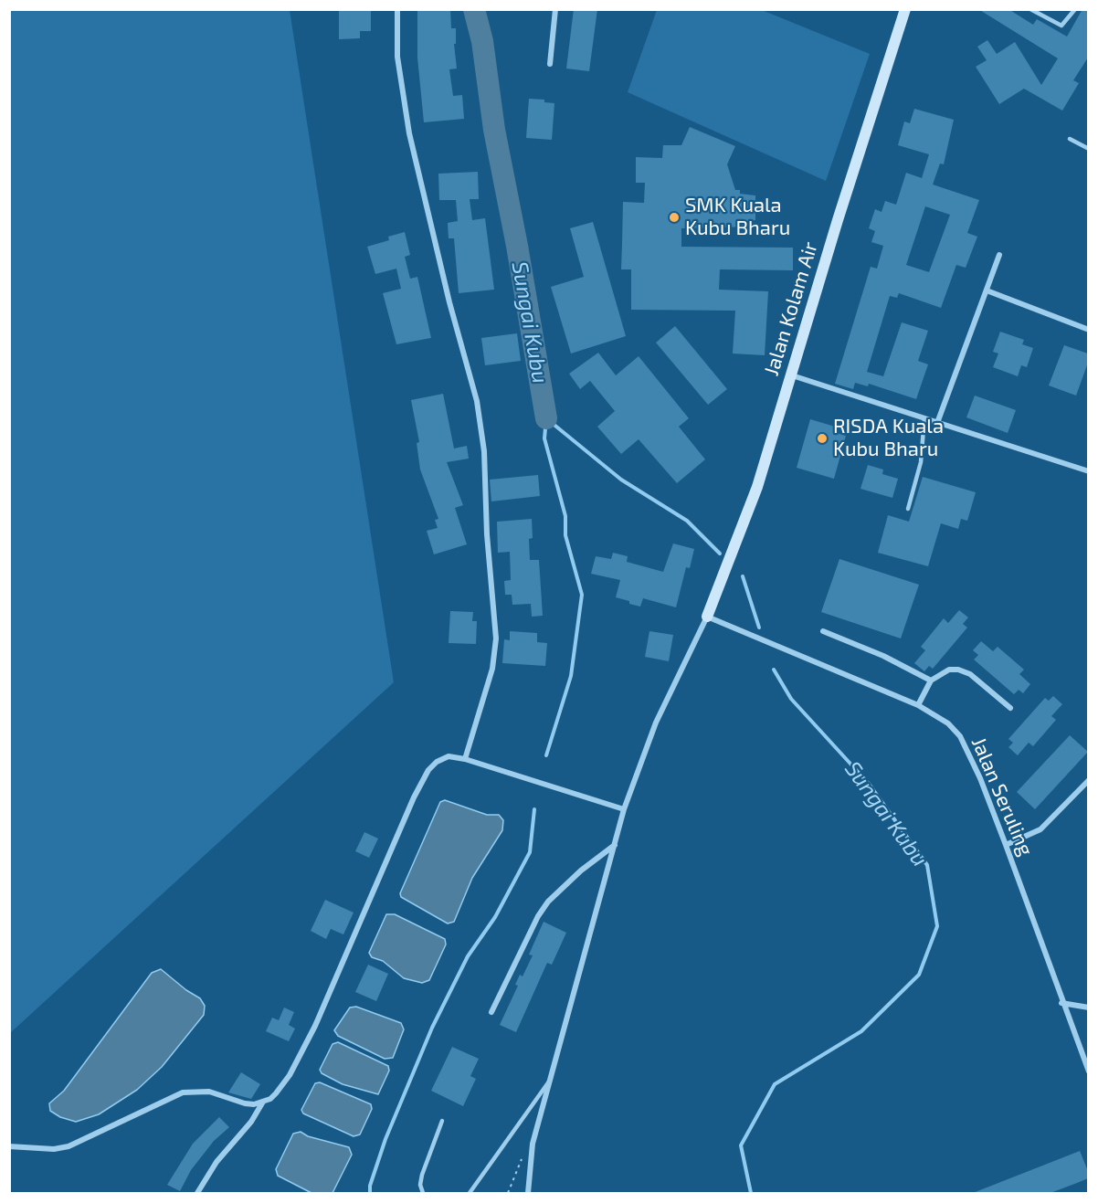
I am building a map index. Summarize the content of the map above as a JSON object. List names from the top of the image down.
{
  "streets": {
    "street": ["Jalan Kolam Air", "Jalan Seruling"]
  },
  "crossings": [
    ["Jalan Kolam Air", "Jalan Seruling"]
  ],
  "water": ["Sungai Kubu"],
  "places": ["SMK Kuala Kubu Bharu", "RISDA Kuala Kubu Bharu"]
}
